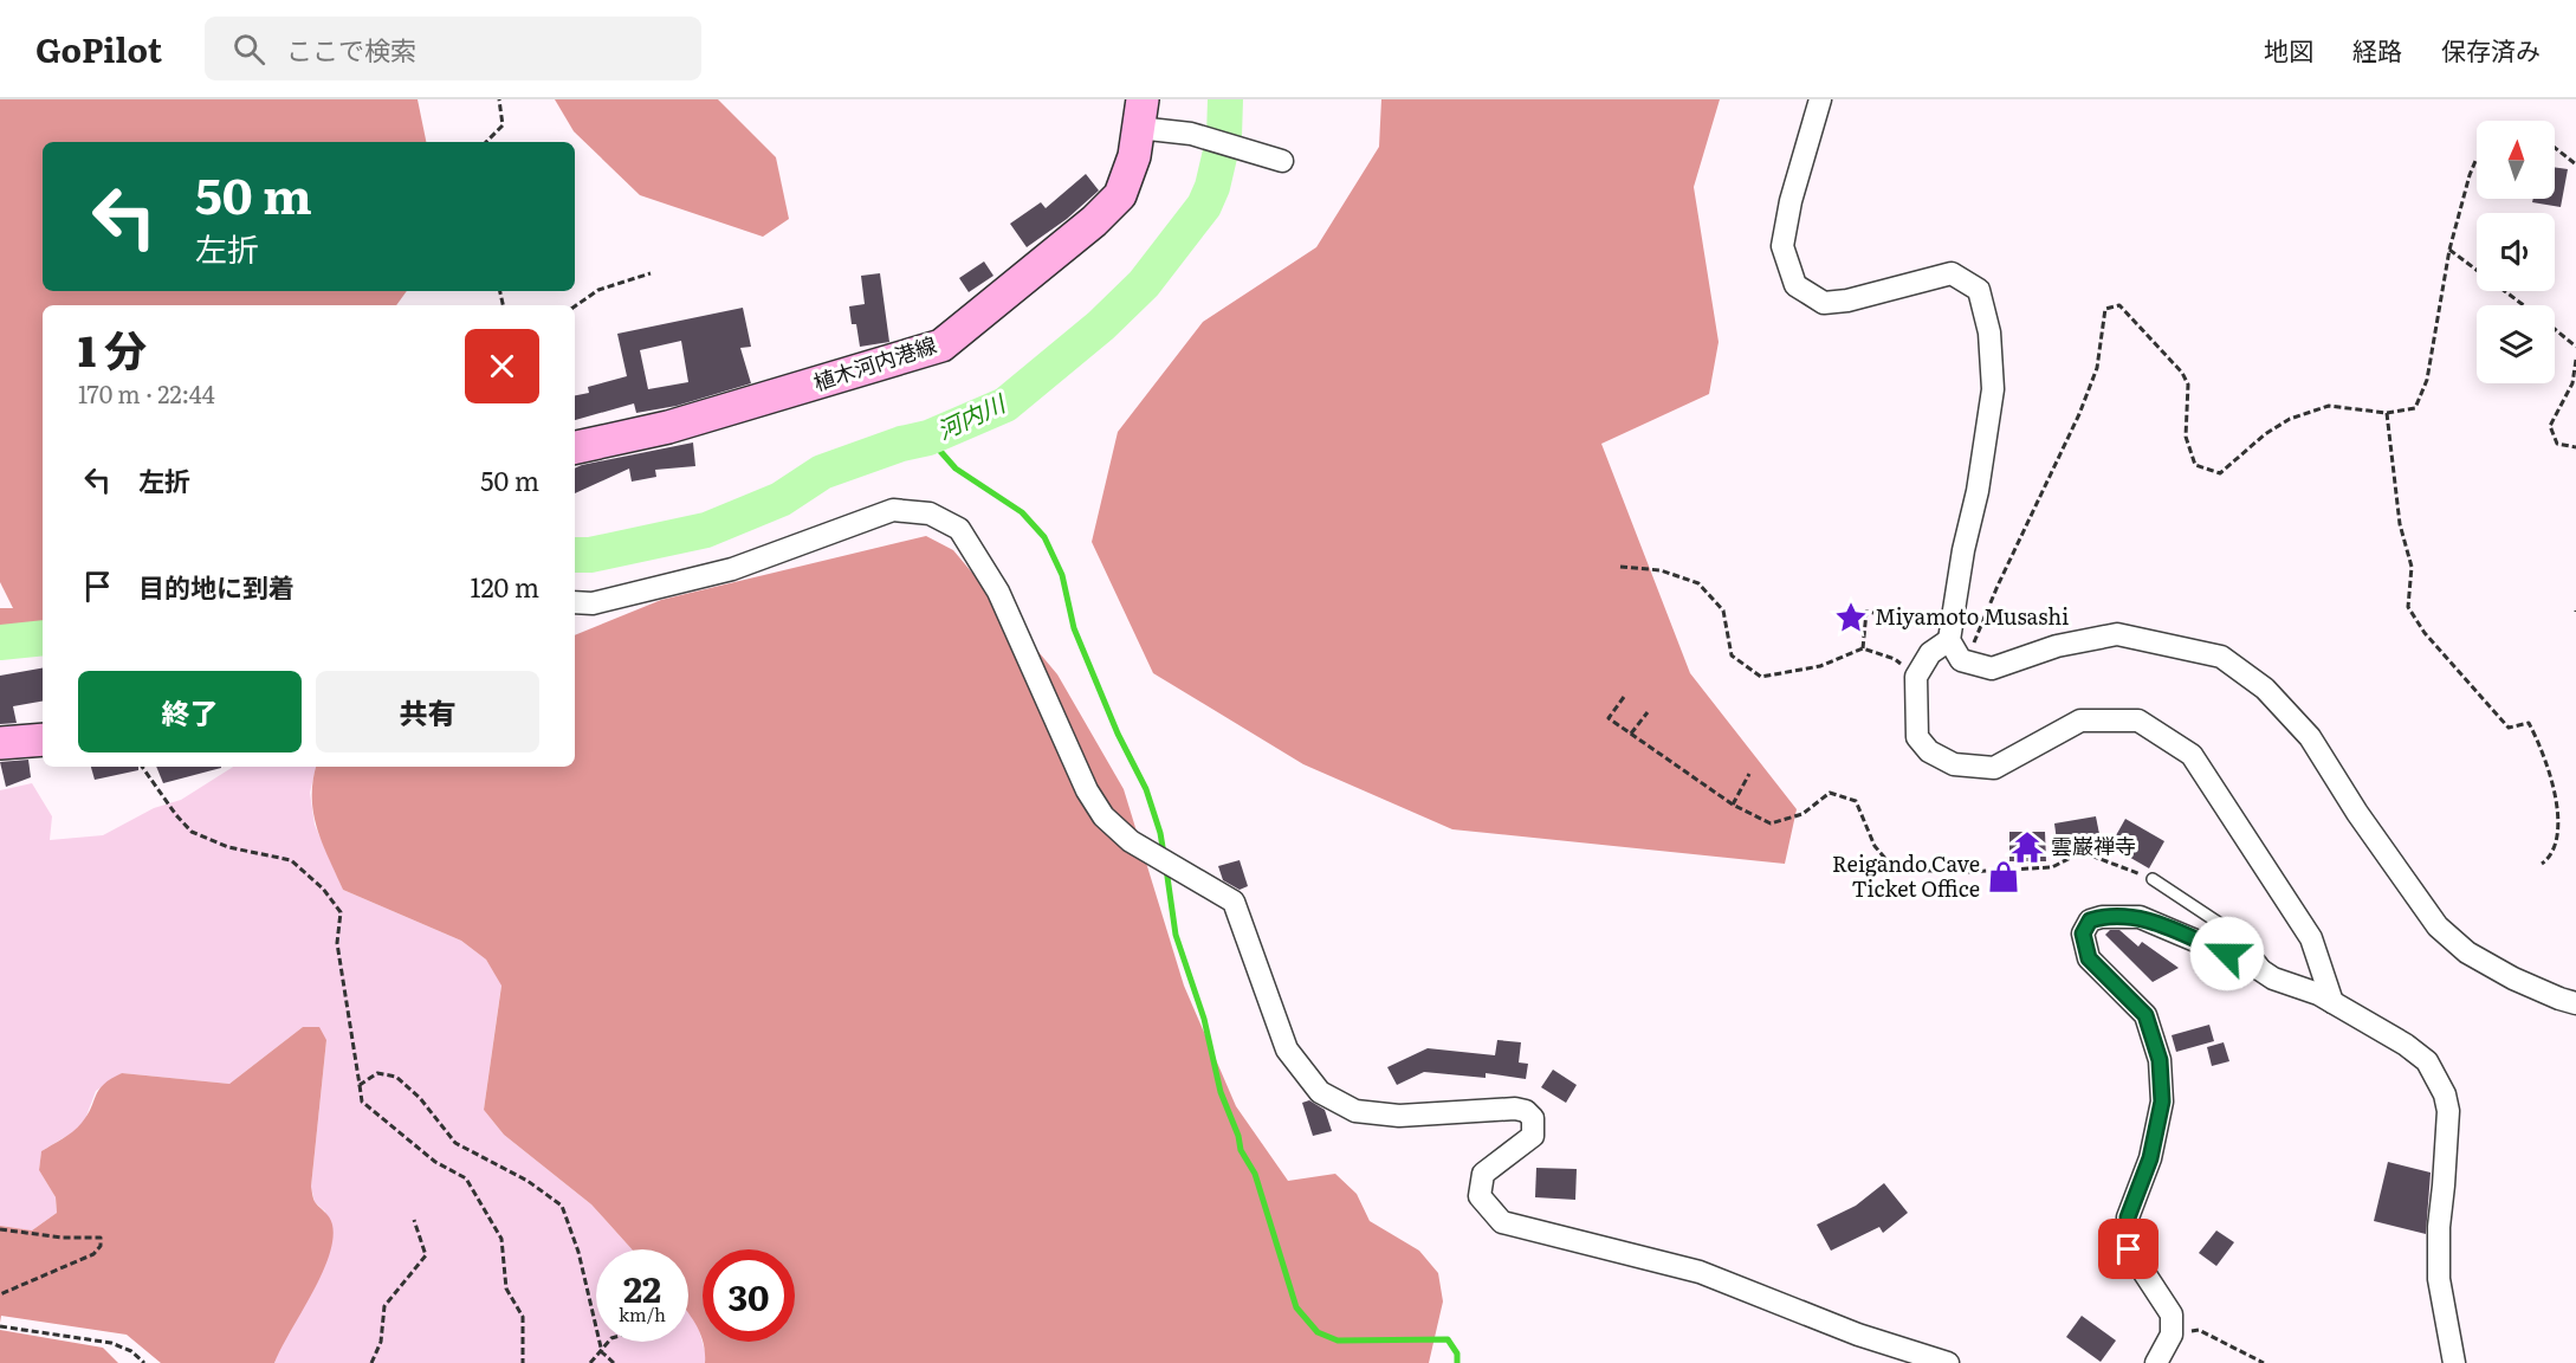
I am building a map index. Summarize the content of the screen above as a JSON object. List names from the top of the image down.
{
  "streets": {
    "main road": ["植木河内港線"]
  },
  "water": ["河内川"],
  "places": {
    "place": ["Miyamoto Musashi"],
    "temple": ["雲巌禅寺"],
    "shop": ["Reigando Cave Ticket Office"]
  },
  "north": "top",
  "page": {
    "header": "GoPilot",
    "search": "ここで検索",
    "nav": ["地図", "経路", "保存済み"],
    "turn": ["50 m", "左折"],
    "heading": ["1 分", "170 m · 22:44"],
    "list": [
      {
        "name": "左折",
        "value": "50 m"
      },
      {
        "name": "目的地に到着",
        "value": "120 m"
      }
    ],
    "buttons": ["終了", "共有"],
    "speed": "22 km/h",
    "limit": "30"
  }
}
